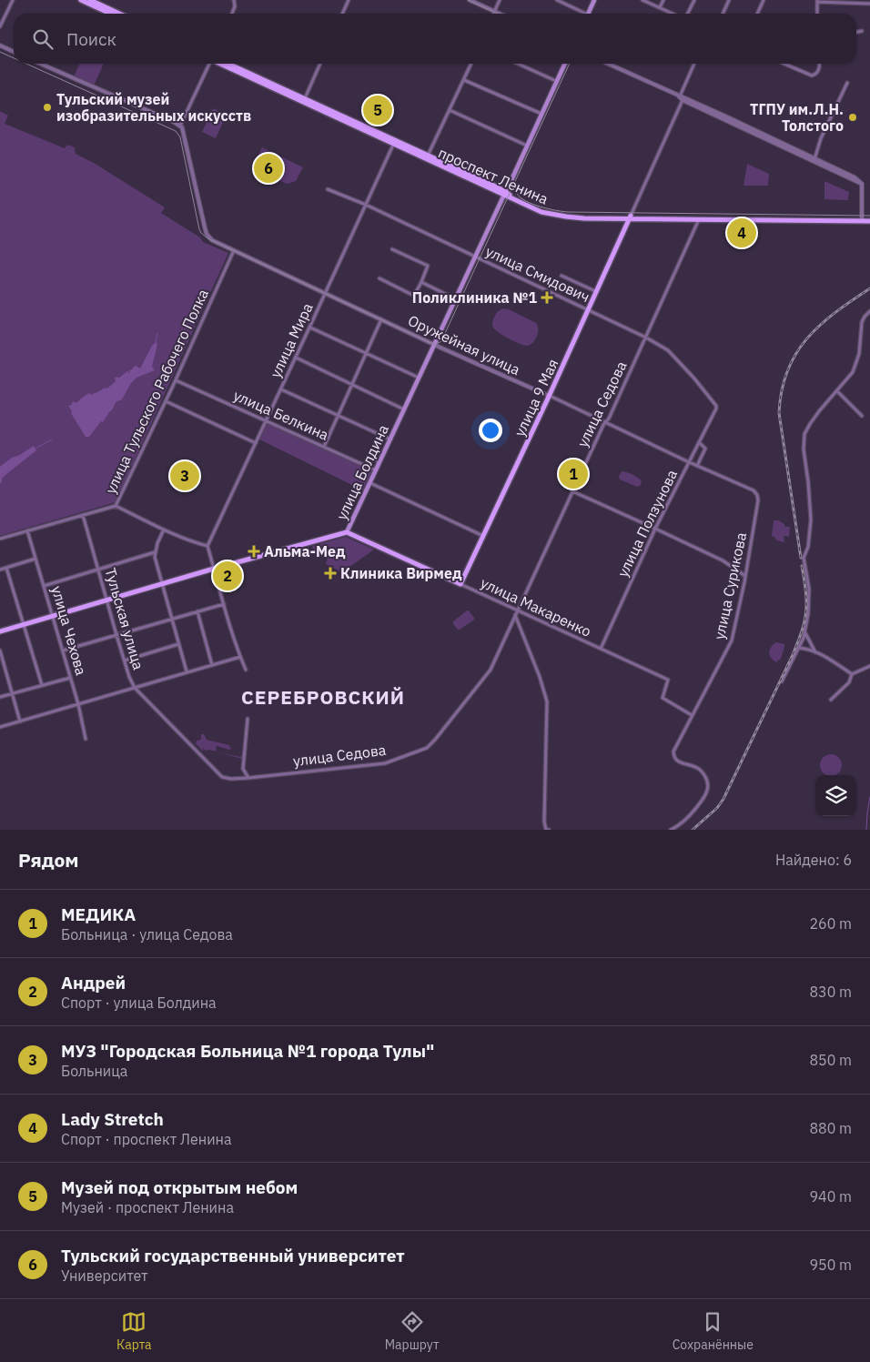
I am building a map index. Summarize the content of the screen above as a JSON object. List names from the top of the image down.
{
  "streets": {
    "main road": [
      "проспект Ленина",
      "улица 9 Мая",
      "улица Болдина",
      "улица Макаренко"
    ],
    "street": [
      "улица Смидович",
      "улица Мира",
      "Оружейная улица",
      "улица Тульского Рабочего Полка",
      "улица Седова",
      "улица Белкина",
      "улица Ползунова",
      "улица Сурикова",
      "Тульская улица",
      "улица Чехова"
    ]
  },
  "crossings": [
    ["проспект Ленина", "улица Мира"],
    ["проспект Ленина", "улица 9 Мая"],
    ["проспект Ленина", "улица Седова"],
    ["проспект Ленина", "улица Болдина"],
    ["улица Смидович", "улица Мира"],
    ["улица Смидович", "улица 9 Мая"],
    ["улица Смидович", "улица Седова"],
    ["улица Смидович", "улица Болдина"],
    ["улица Смидович", "улица Ползунова"],
    ["улица Мира", "Оружейная улица"],
    ["улица Мира", "улица Белкина"],
    ["Оружейная улица", "улица Тульского Рабочего Полка"],
    ["Оружейная улица", "улица 9 Мая"],
    ["Оружейная улица", "улица Седова"],
    ["Оружейная улица", "улица Болдина"],
    ["Оружейная улица", "улица Ползунова"],
    ["Оружейная улица", "улица Сурикова"],
    ["улица Тульского Рабочего Полка", "улица Белкина"],
    ["улица Тульского Рабочего Полка", "Тульская улица"],
    ["улица Тульского Рабочего Полка", "улица Чехова"],
    ["улица 9 Мая", "улица Макаренко"],
    ["улица Седова", "улица Макаренко"],
    ["улица Седова", "Тульская улица"],
    ["улица Белкина", "улица Болдина"],
    ["улица Болдина", "улица Макаренко"],
    ["улица Болдина", "Тульская улица"],
    ["улица Болдина", "улица Чехова"],
    ["улица Ползунова", "улица Макаренко"],
    ["улица Сурикова", "улица Макаренко"]
  ],
  "districts": ["СЕРЕБРОВСКИЙ"],
  "places": {
    "other": ["Тульский музей изобразительных искусств", "ТГПУ им.Л.Н. Толстого"],
    "health": ["Поликлиника №1", "Альма-Мед", "Клиника Вирмед"]
  },
  "page": {
    "search": "Поиск",
    "pins": [
      "5",
      "6",
      "4",
      "1",
      "3",
      "2"
    ],
    "heading": ["Рядом", "Найдено: 6"],
    "list": [
      {
        "mark": "1",
        "name": "МЕДИКА",
        "note": "Больница · улица Седова",
        "value": "260 m"
      },
      {
        "mark": "2",
        "name": "Андрей",
        "note": "Спорт · улица Болдина",
        "value": "830 m"
      },
      {
        "mark": "3",
        "name": "МУЗ \"Городская Больница №1 города Тулы\"",
        "note": "Больница",
        "value": "850 m"
      },
      {
        "mark": "4",
        "name": "Lady Stretch",
        "note": "Спорт · проспект Ленина",
        "value": "880 m"
      },
      {
        "mark": "5",
        "name": "Музей под открытым небом",
        "note": "Музей · проспект Ленина",
        "value": "940 m"
      },
      {
        "mark": "6",
        "name": "Тульский государственный университет",
        "note": "Университет",
        "value": "950 m"
      }
    ],
    "nav": ["Карта", "Маршрут", "Сохранённые"]
  }
}
